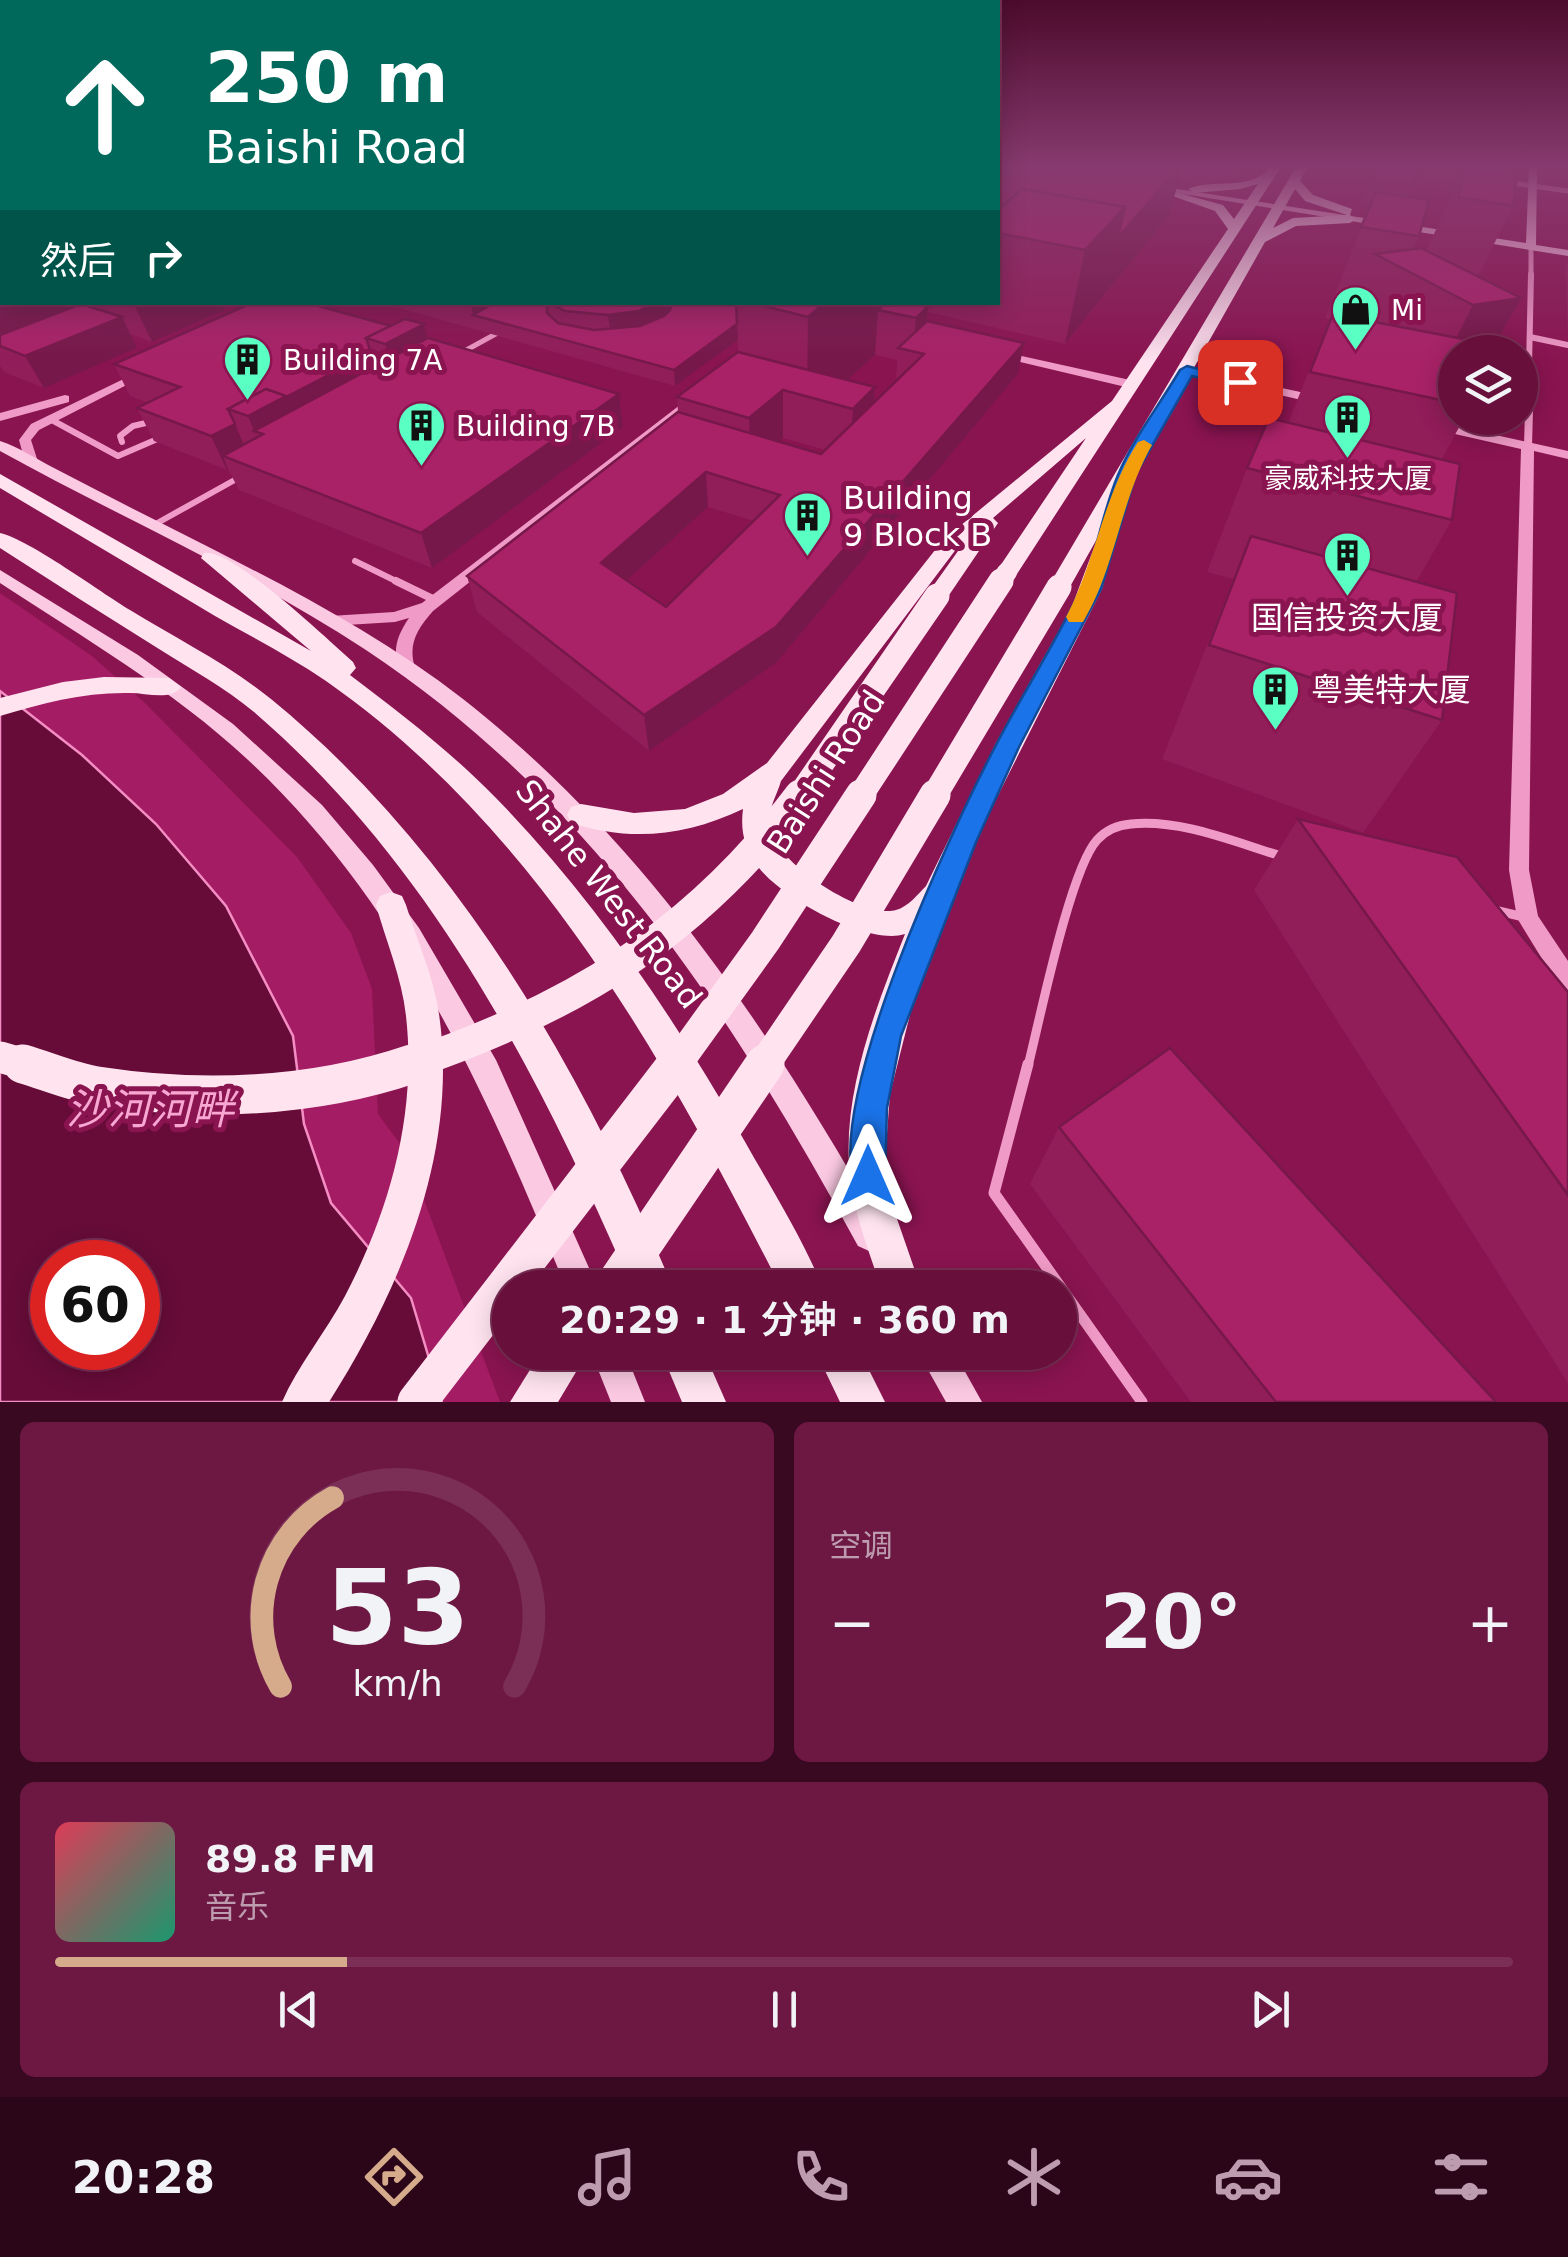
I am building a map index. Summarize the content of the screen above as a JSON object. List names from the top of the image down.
{
  "streets": {
    "main road": ["Baishi Road", "Shahe West Road"]
  },
  "water": ["沙河河畔"],
  "places": {
    "shop": ["Mi"],
    "building": [
      "Building 7A",
      "豪威科技大厦",
      "Building 7B",
      "Building 9 Block B",
      "国信投资大厦",
      "粤美特大厦"
    ]
  },
  "page": {
    "turn": ["250 m", "Baishi Road"],
    "then": "然后",
    "limit": "60",
    "trip": "20:29 · 1 分钟 · 360 m",
    "tile": "空调",
    "heat": ["−", "20°", "+"],
    "song": ["89.8 FM", "音乐"],
    "tabs": "20:28",
    "gauge": ["53", "km/h"]
  }
}
